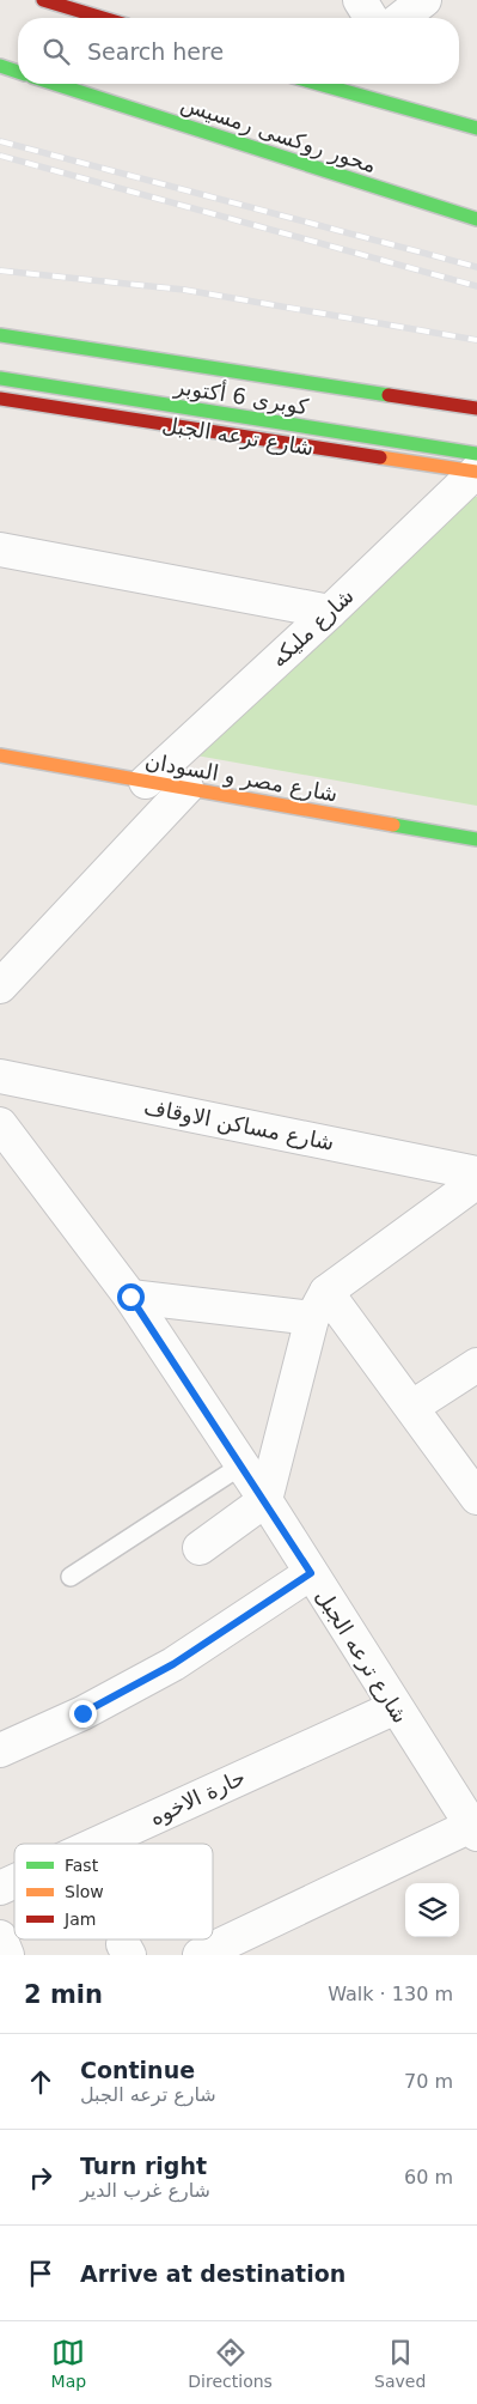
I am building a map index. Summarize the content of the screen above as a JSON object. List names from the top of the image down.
{
  "streets": {
    "main road": [
      "محور روكسى رمسيس",
      "كوبرى 6 أكتوبر",
      "شارع ترعه الجبل",
      "شارع مصر و السودان"
    ],
    "street": ["شارع مليكه", "شارع مساكن الاوقاف", "حارة الاخوه"]
  },
  "crossings": [
    ["شارع ترعه الجبل", "شارع مليكه"],
    ["شارع ترعه الجبل", "حارة الاخوه"],
    ["شارع مليكه", "شارع مصر و السودان"]
  ],
  "legend": ["Fast", "Slow", "Jam"],
  "page": {
    "search": "Search here",
    "heading": ["2 min", "Walk · 130 m"],
    "list": [
      ["Continue", "شارع ترعه الجبل", "70 m"],
      ["Turn right", "شارع غرب الدير", "60 m"],
      "Arrive at destination"
    ],
    "nav": ["Map", "Directions", "Saved"]
  }
}
